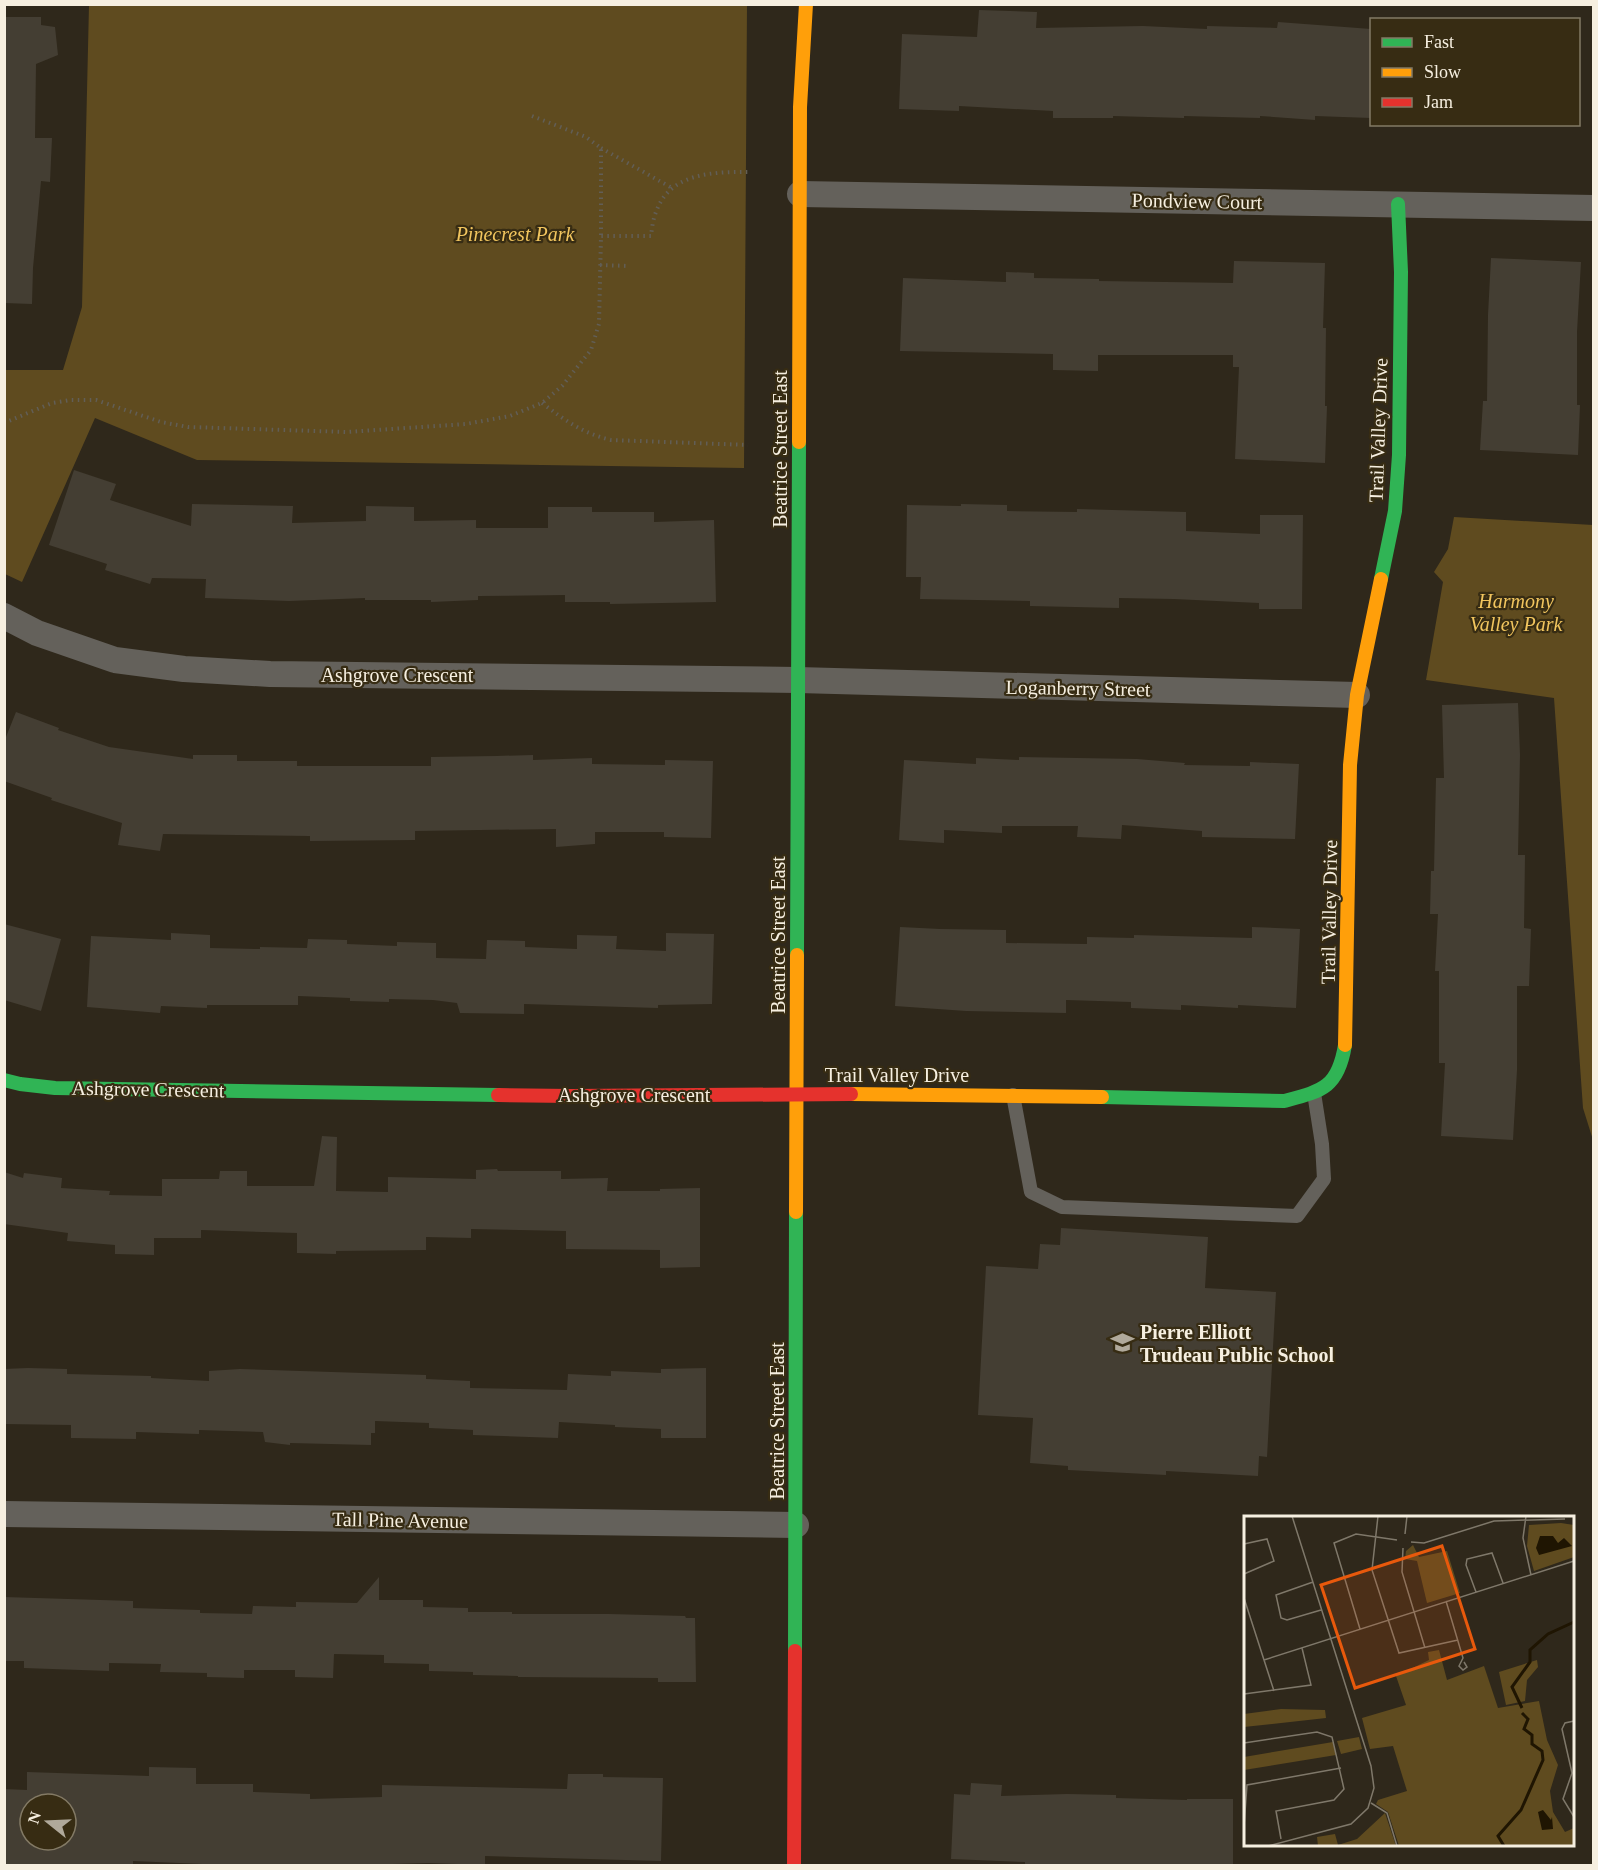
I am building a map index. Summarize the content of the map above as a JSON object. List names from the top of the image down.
{
  "streets": {
    "street": [
      "Pondview Court",
      "Trail Valley Drive",
      "Beatrice Street East",
      "Ashgrove Crescent",
      "Loganberry Street",
      "Tall Pine Avenue"
    ]
  },
  "crossings": [
    ["Pondview Court", "Trail Valley Drive"],
    ["Pondview Court", "Beatrice Street East"],
    ["Trail Valley Drive", "Beatrice Street East"],
    ["Trail Valley Drive", "Ashgrove Crescent"],
    ["Trail Valley Drive", "Loganberry Street"],
    ["Beatrice Street East", "Ashgrove Crescent"],
    ["Beatrice Street East", "Loganberry Street"],
    ["Beatrice Street East", "Tall Pine Avenue"],
    ["Ashgrove Crescent", "Loganberry Street"]
  ],
  "parks": ["Pinecrest Park", "Harmony Valley Park"],
  "places": {
    "school or university": ["Pierre Elliott Trudeau Public School"]
  },
  "legend": ["Fast", "Slow", "Jam"],
  "north": "left"
}
